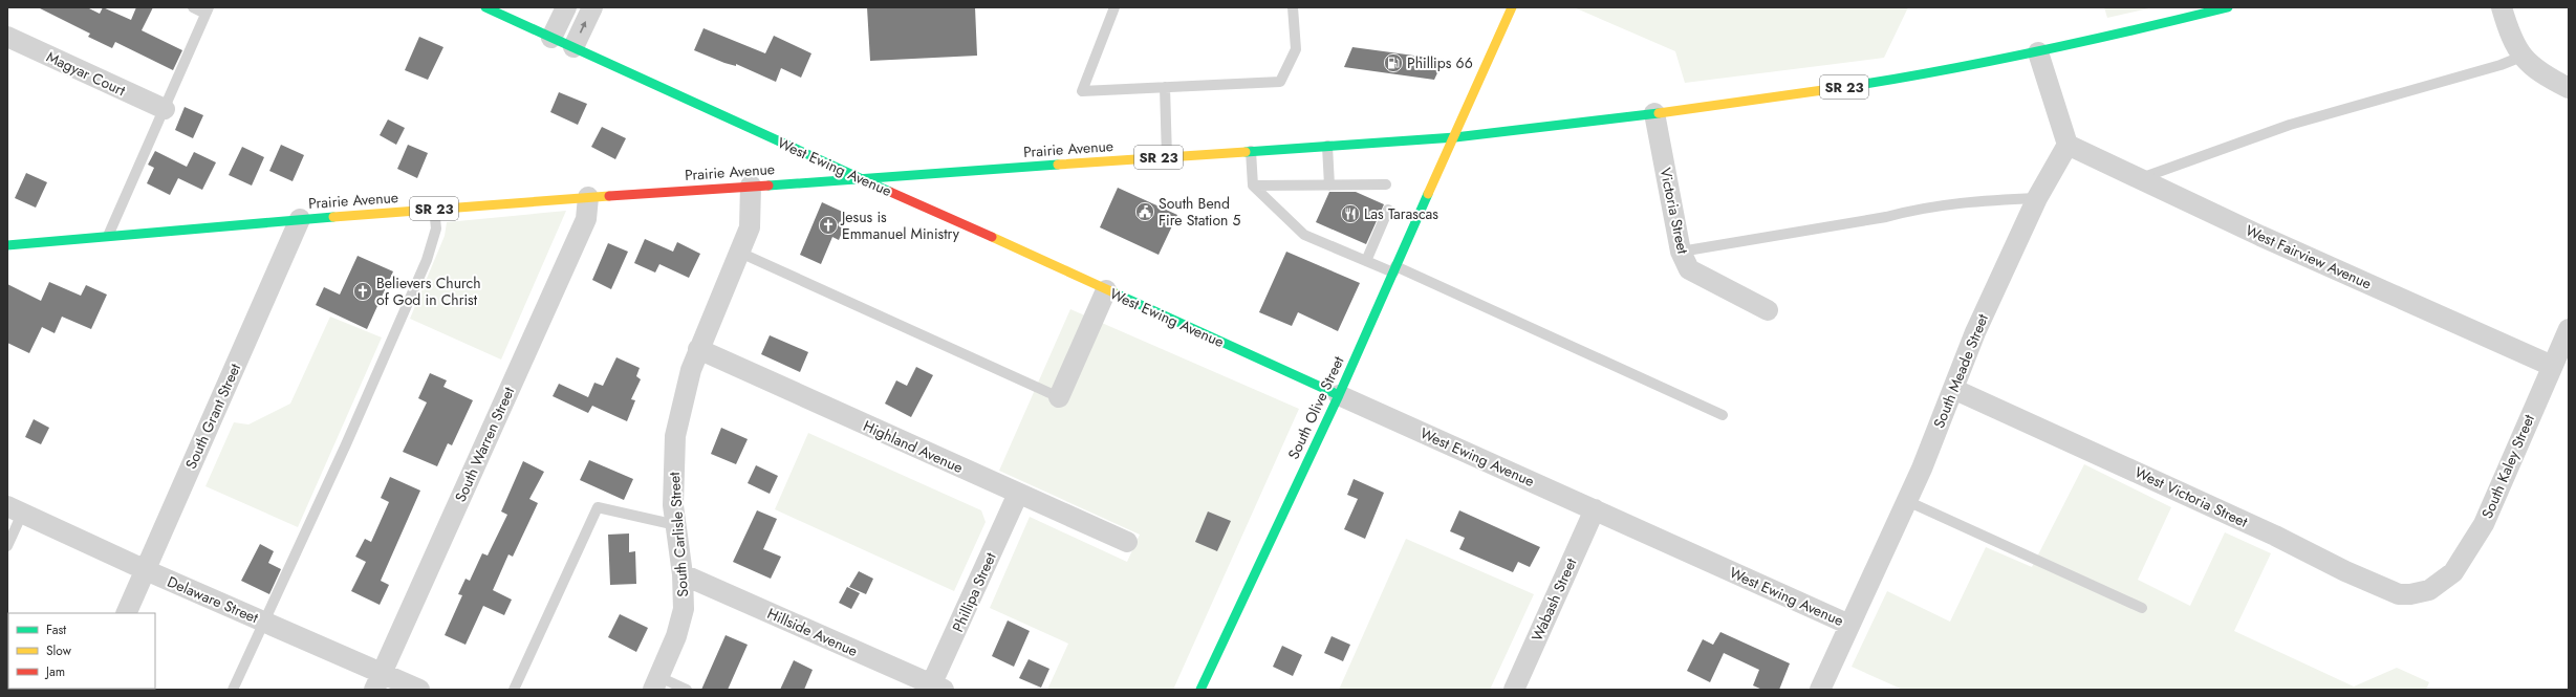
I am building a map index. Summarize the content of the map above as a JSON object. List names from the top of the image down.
{
  "streets": {
    "main road": [
      "SR 23",
      "Prairie Avenue",
      "West Ewing Avenue",
      "South Olive Street"
    ],
    "street": [
      "Magyar Court",
      "Victoria Street",
      "West Fairview Avenue",
      "South Meade Street",
      "South Grant Street",
      "South Warren Street",
      "Highland Avenue",
      "South Kaley Street",
      "West Victoria Street",
      "South Carlisle Street",
      "Phillipa Street",
      "Delaware Street",
      "Wabash Street",
      "Hillside Avenue"
    ]
  },
  "crossings": [
    ["SR 23", "Prairie Avenue"],
    ["SR 23", "Victoria Street"],
    ["SR 23", "South Olive Street"],
    ["Prairie Avenue", "West Ewing Avenue"],
    ["Prairie Avenue", "South Olive Street"],
    ["Prairie Avenue", "South Grant Street"],
    ["Prairie Avenue", "South Warren Street"],
    ["Prairie Avenue", "South Carlisle Street"],
    ["West Ewing Avenue", "South Meade Street"],
    ["West Ewing Avenue", "South Olive Street"],
    ["West Ewing Avenue", "Wabash Street"],
    ["West Fairview Avenue", "South Meade Street"],
    ["West Fairview Avenue", "South Kaley Street"],
    ["South Meade Street", "West Victoria Street"],
    ["South Grant Street", "Delaware Street"],
    ["South Warren Street", "Delaware Street"],
    ["Highland Avenue", "South Carlisle Street"],
    ["Highland Avenue", "Phillipa Street"],
    ["South Kaley Street", "West Victoria Street"],
    ["South Carlisle Street", "Hillside Avenue"],
    ["Phillipa Street", "Hillside Avenue"]
  ],
  "places": {
    "fuel station": ["Phillips 66"],
    "public building": ["South Bend Fire Station 5"],
    "restaurant": ["Las Tarascas"],
    "church": ["Jesus is Emmanuel Ministry", "Believers Church of God in Christ"]
  },
  "legend": ["Fast", "Slow", "Jam"]
}
